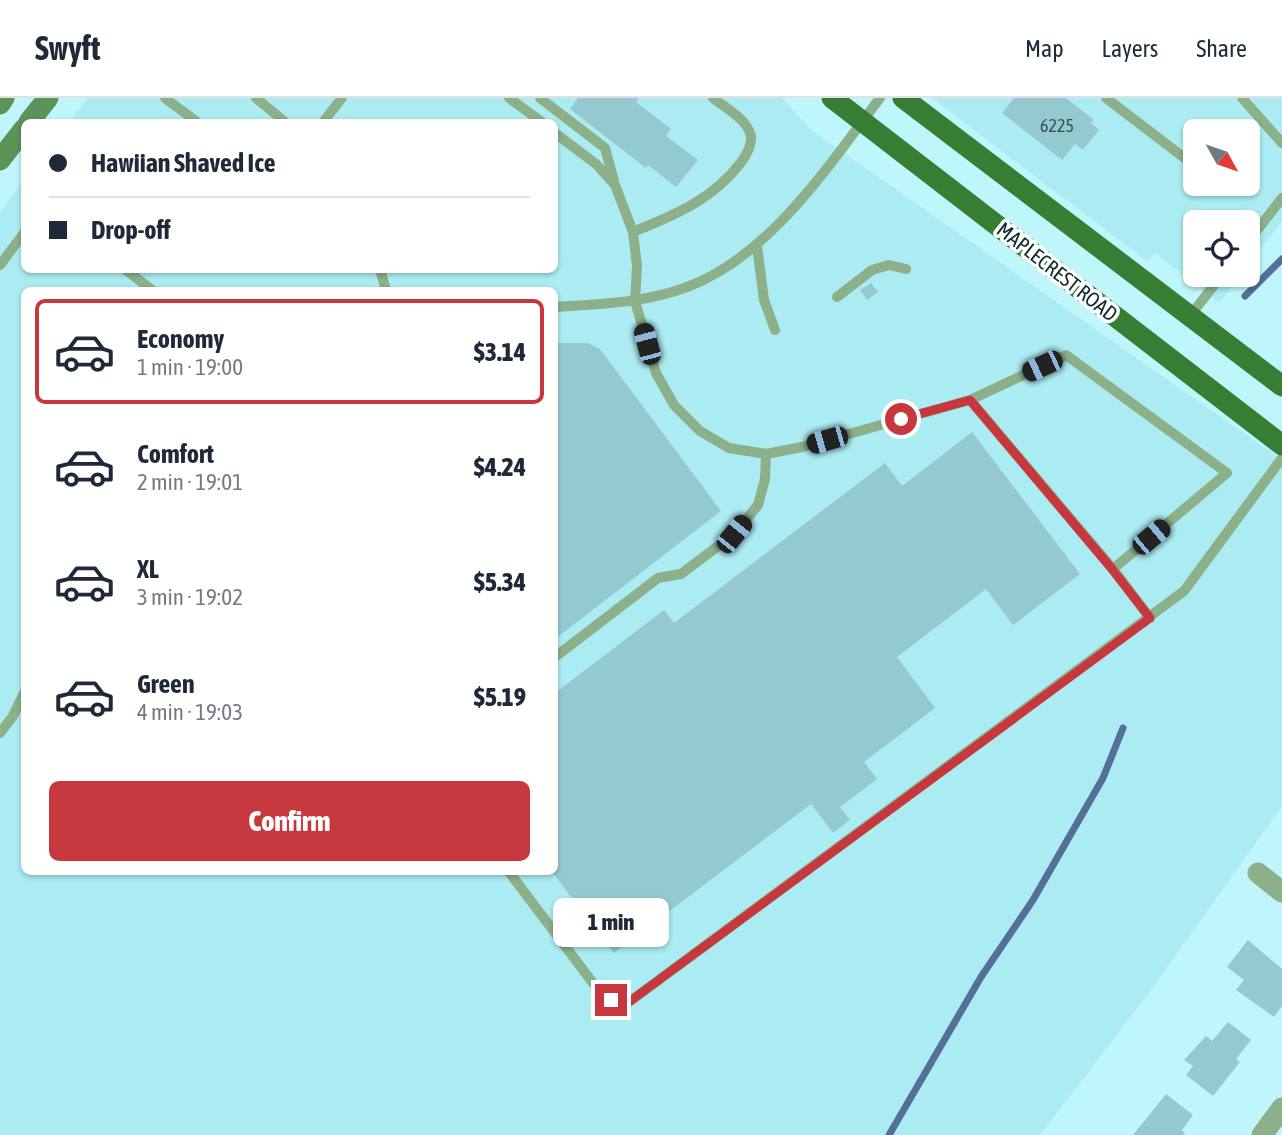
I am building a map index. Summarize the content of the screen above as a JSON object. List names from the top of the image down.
{
  "streets": {
    "main road": ["MAPLECREST ROAD"]
  },
  "house_numbers": ["6225"],
  "north": "bottom right",
  "page": {
    "header": "Swyft",
    "nav": ["Map", "Layers", "Share"],
    "banner": ["Hawiian Shaved Ice", "Drop-off"],
    "list": [
      {
        "name": "Economy",
        "note": "1 min · 19:00",
        "value": "$3.14"
      },
      {
        "name": "Comfort",
        "note": "2 min · 19:01",
        "value": "$4.24"
      },
      {
        "name": "XL",
        "note": "3 min · 19:02",
        "value": "$5.34"
      },
      {
        "name": "Green",
        "note": "4 min · 19:03",
        "value": "$5.19"
      }
    ],
    "buttons": "Confirm",
    "bubble": "1 min"
  }
}
